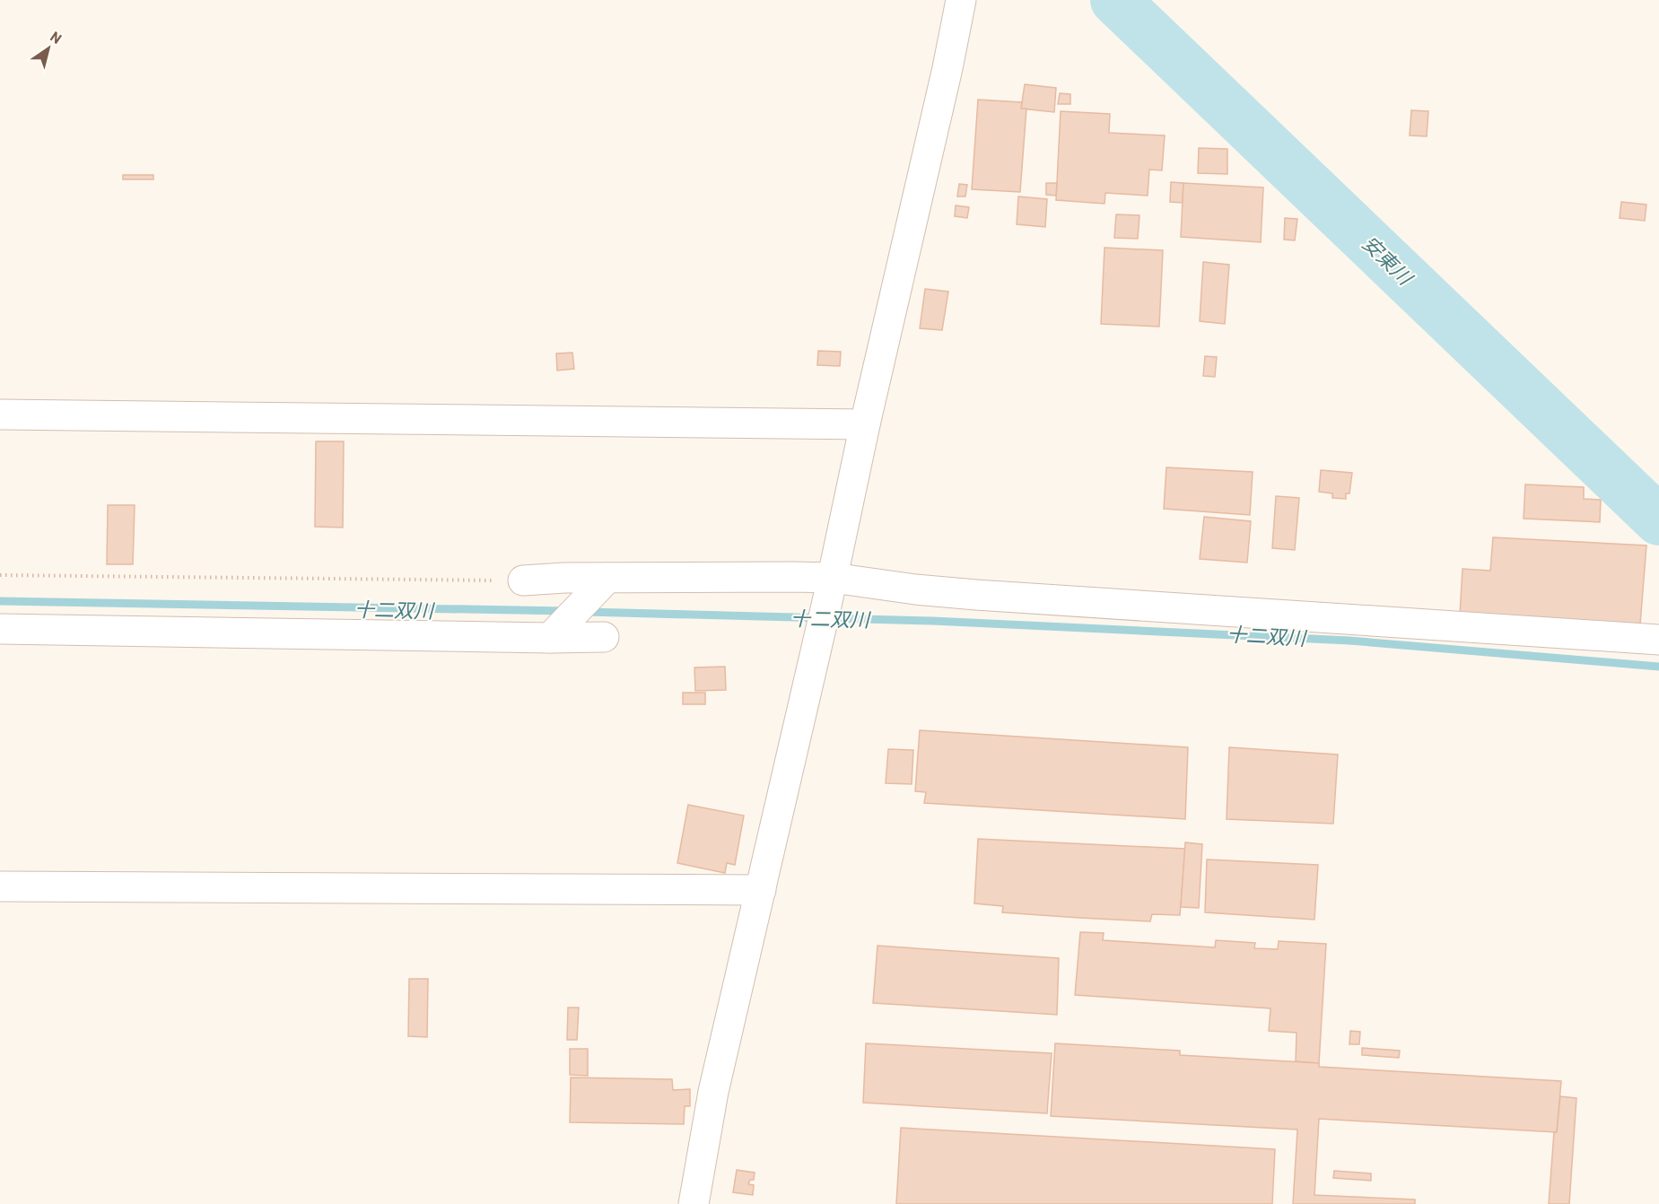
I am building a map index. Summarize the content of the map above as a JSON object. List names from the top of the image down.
{
  "water": ["安東川", "十二双川"],
  "north": "top right"
}
